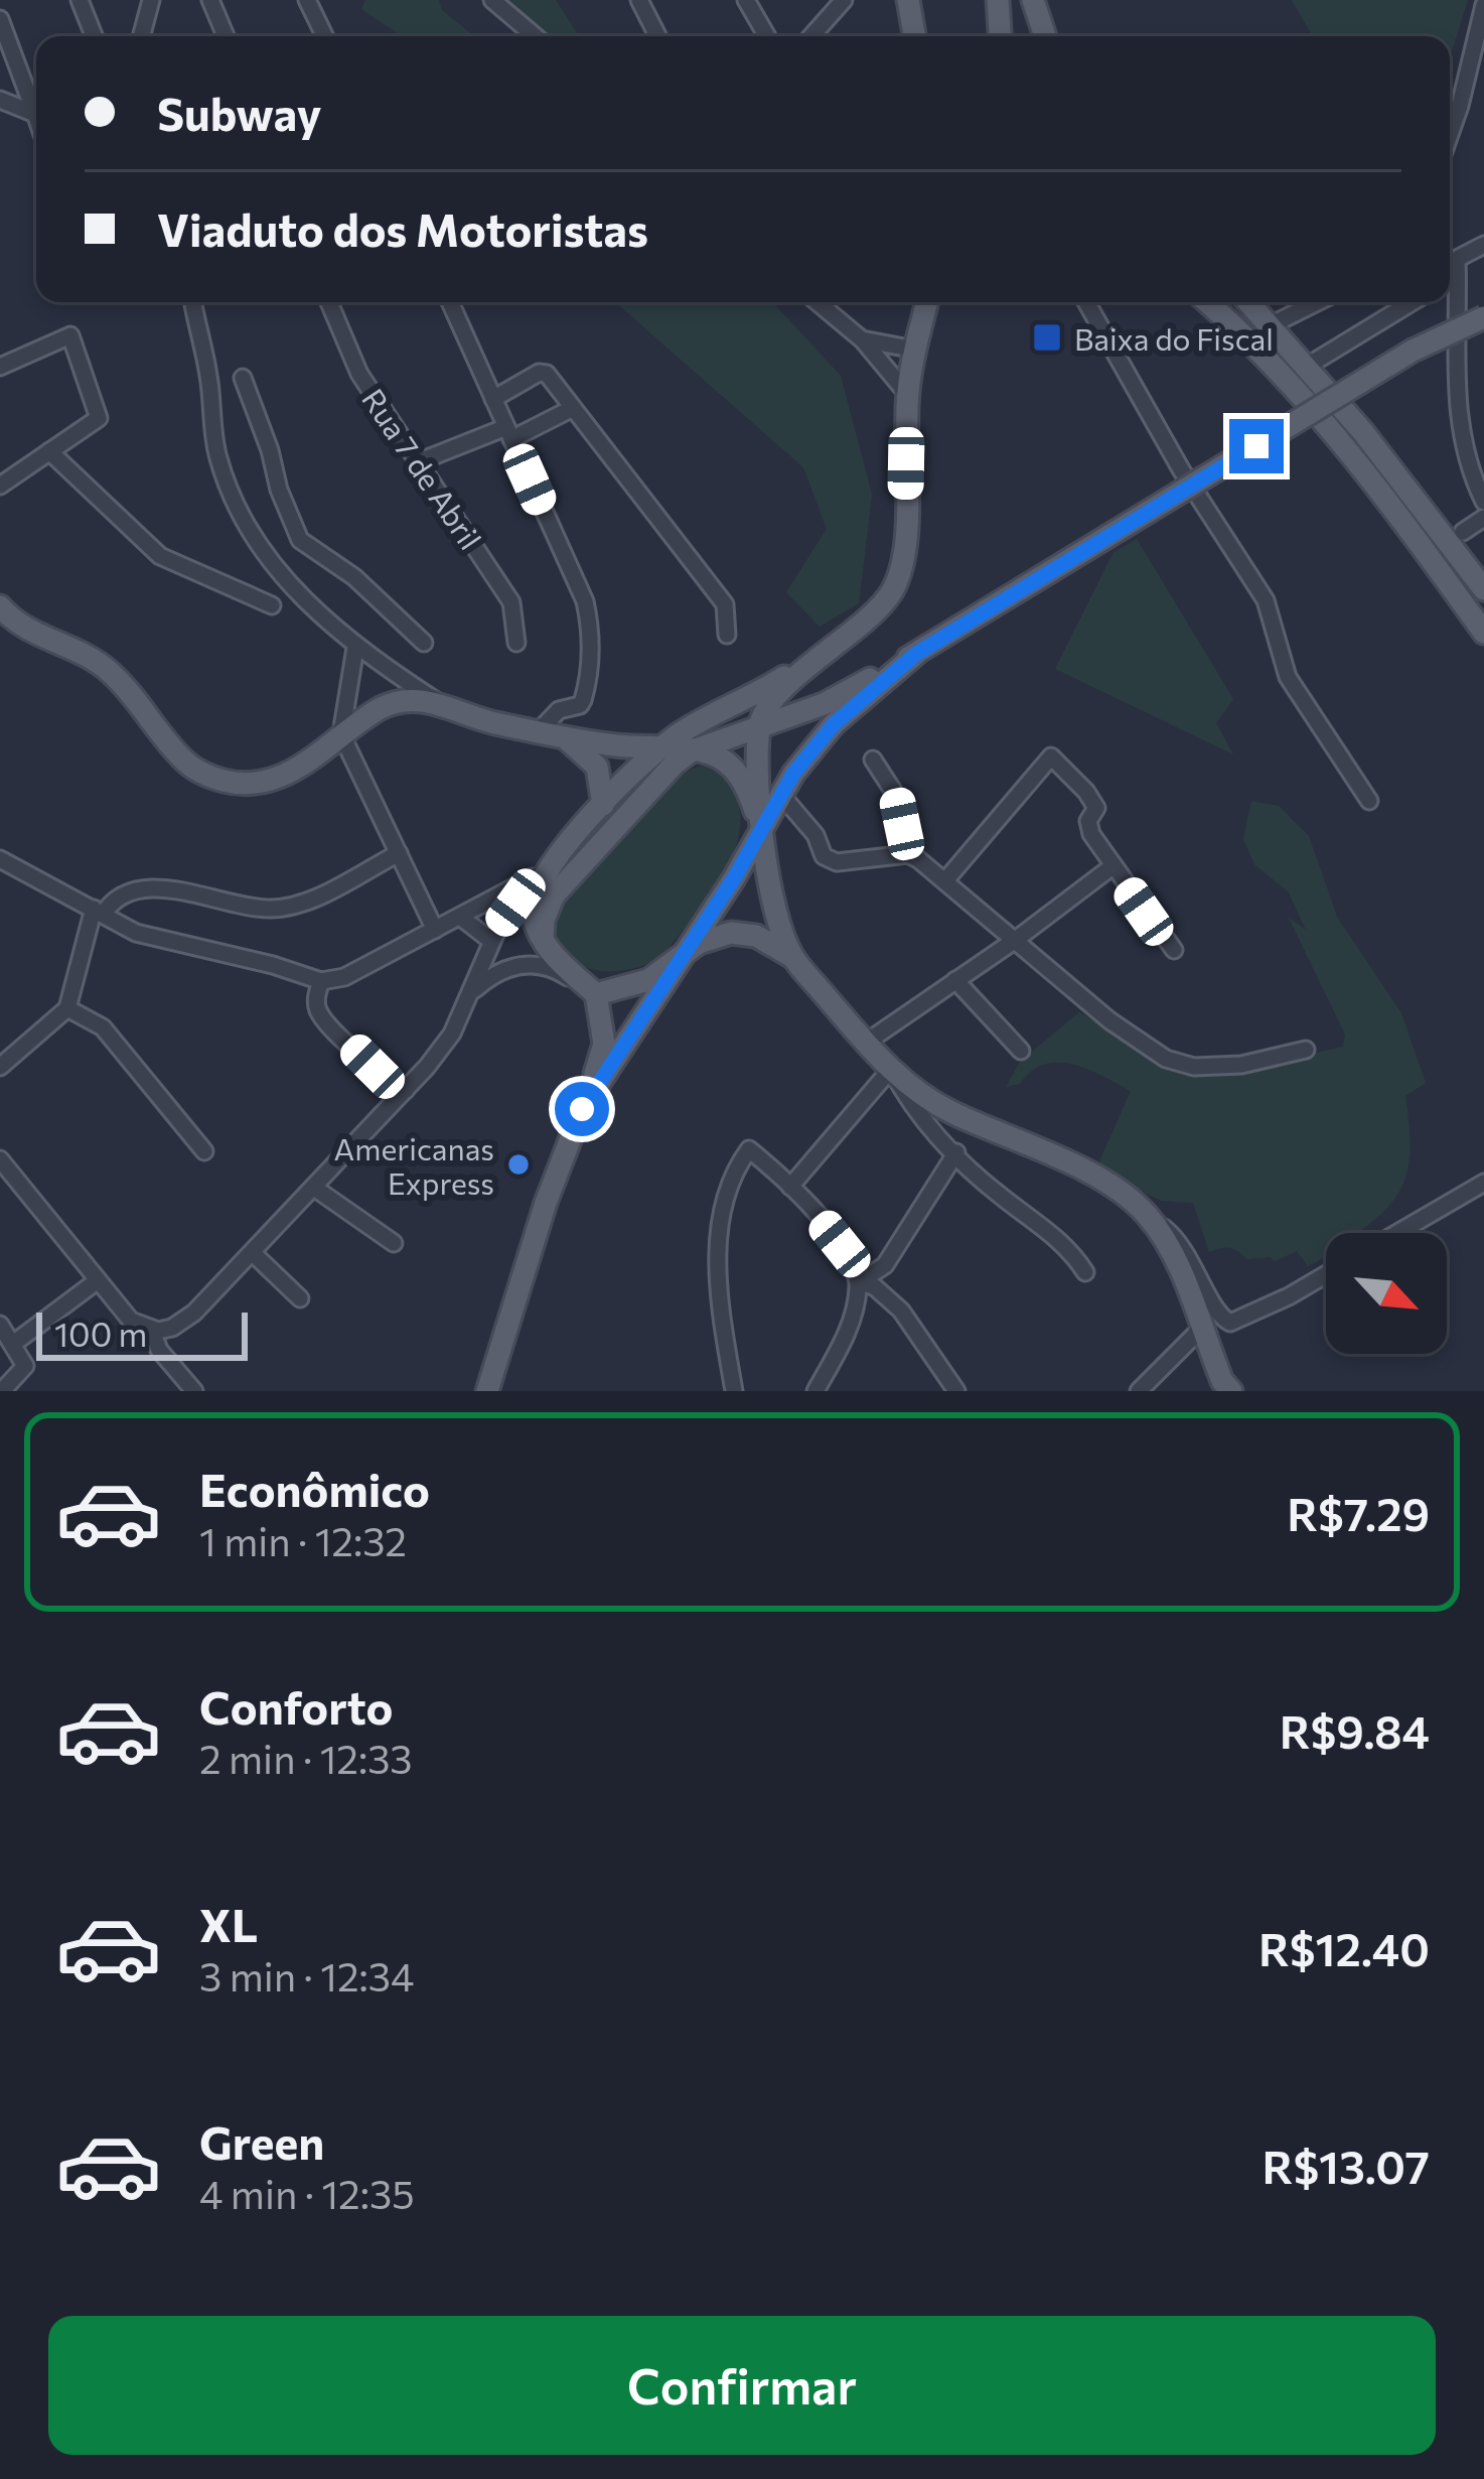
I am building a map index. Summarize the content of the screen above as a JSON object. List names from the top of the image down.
{
  "streets": {
    "street": ["Rua 7 de Abril"]
  },
  "places": {
    "transit": ["Baixa do Fiscal"],
    "other": ["Americanas Express"]
  },
  "scale_bar": "100 m",
  "north": "bottom right",
  "page": {
    "banner": ["Subway", "Viaduto dos Motoristas"],
    "scale": "100 m",
    "list": [
      {
        "name": "Econômico",
        "note": "1 min · 12:32",
        "value": "R$7.29"
      },
      {
        "name": "Conforto",
        "note": "2 min · 12:33",
        "value": "R$9.84"
      },
      {
        "name": "XL",
        "note": "3 min · 12:34",
        "value": "R$12.40"
      },
      {
        "name": "Green",
        "note": "4 min · 12:35",
        "value": "R$13.07"
      }
    ],
    "buttons": "Confirmar"
  }
}
